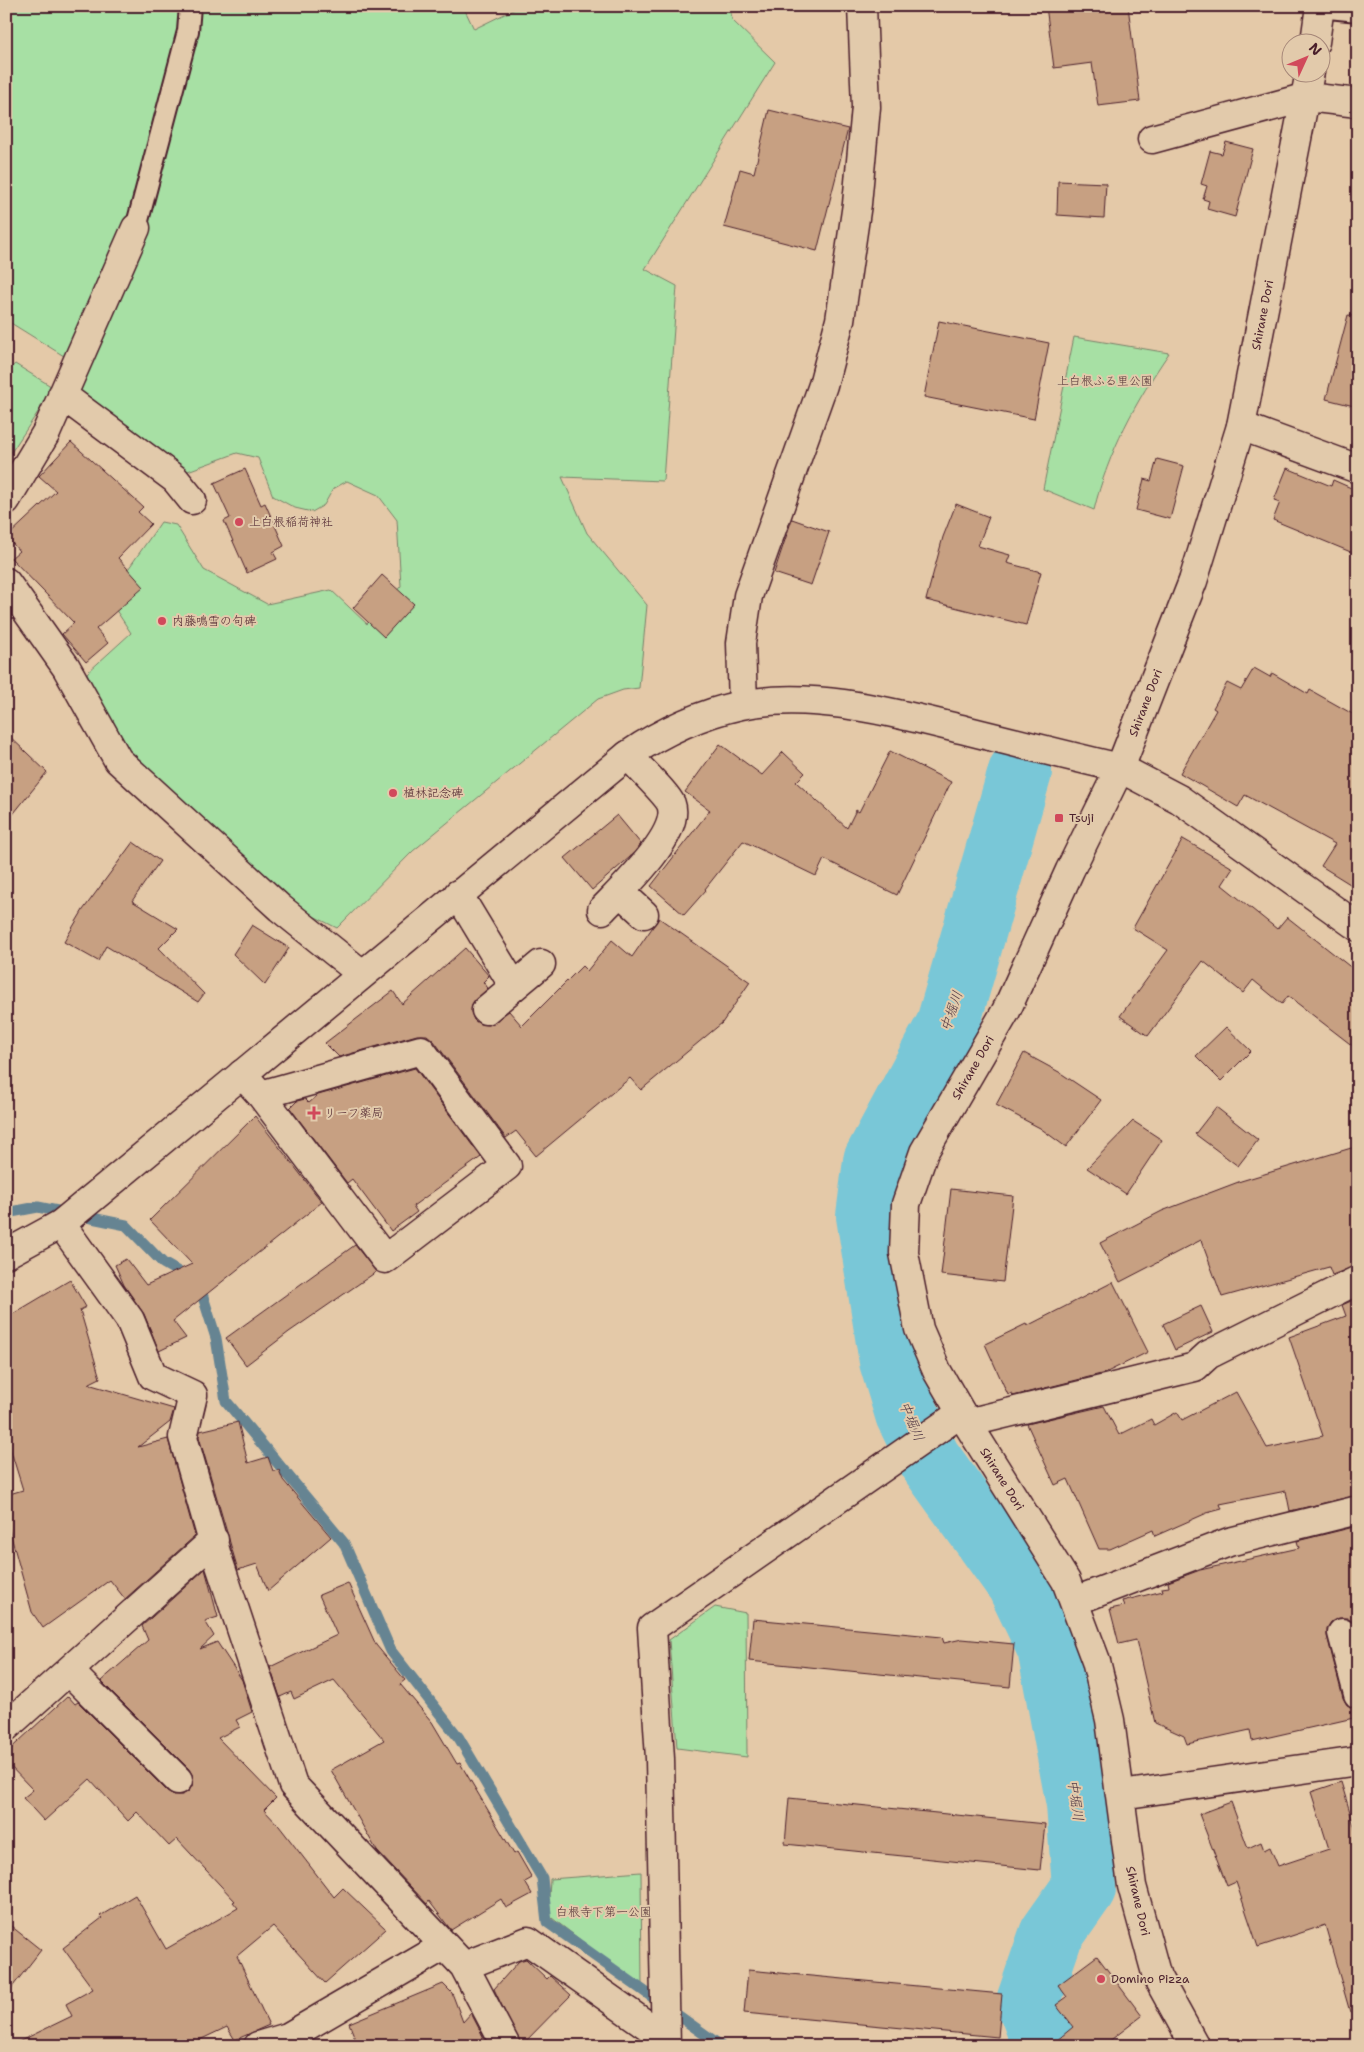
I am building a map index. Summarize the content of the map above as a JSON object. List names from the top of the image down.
{
  "streets": {
    "street": ["Shirane Dori"]
  },
  "water": ["中堀川"],
  "parks": ["上白根ふる里公園", "白根寺下第一公園"],
  "places": {
    "other": [
      "上白根稲荷神社",
      "内藤鳴雪の句碑",
      "植林記念碑",
      "Domino Pizza"
    ],
    "transit": ["Tsuji"],
    "health": ["リーフ薬局"]
  },
  "north": "top right"
}
